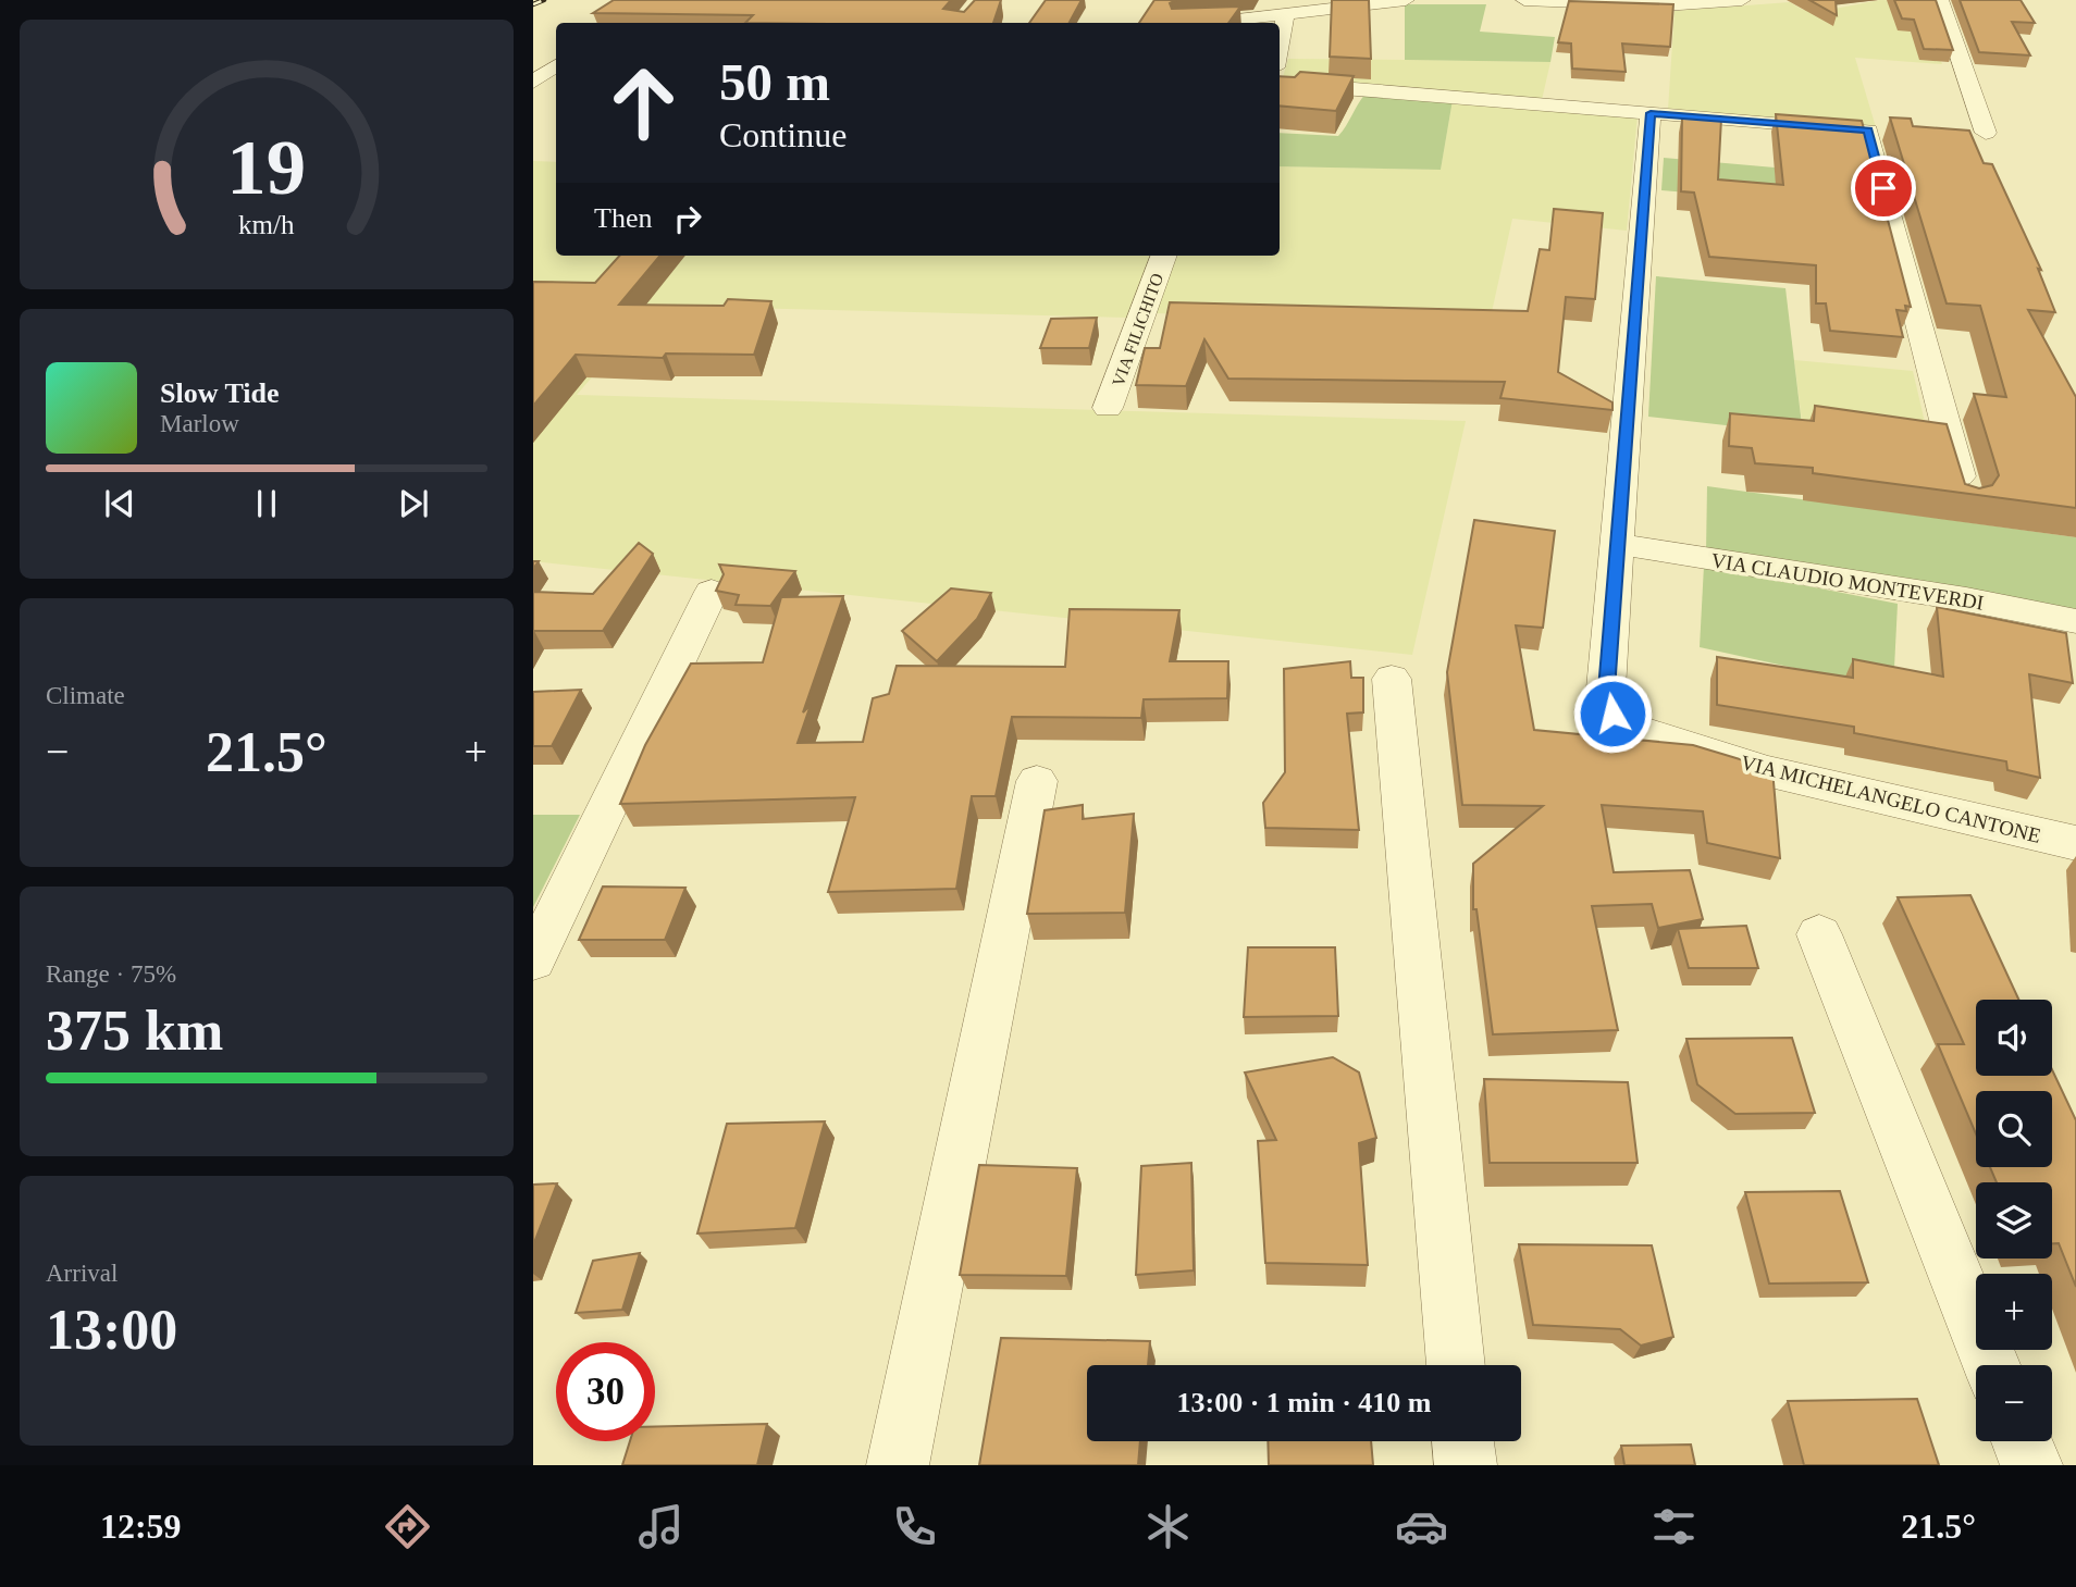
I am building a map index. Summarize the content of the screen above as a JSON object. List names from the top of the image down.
{
  "streets": {
    "street": ["VIA FILICHITO", "VIA CLAUDIO MONTEVERDI", "VIA MICHELANGELO CANTONE"]
  },
  "crossings": [
    ["VIA CLAUDIO MONTEVERDI", "VIA MICHELANGELO CANTONE"]
  ],
  "page": {
    "turn": ["50 m", "Continue"],
    "then": "Then",
    "song": ["Slow Tide", "Marlow"],
    "tile": [
      "Climate",
      ["Range · 75%", "375 km"],
      ["Arrival", "13:00"]
    ],
    "heat": ["−", "21.5°", "+"],
    "map_buttons": ["+", "−"],
    "limit": "30",
    "trip": "13:00 · 1 min · 410 m",
    "tabs": ["12:59", "21.5°"],
    "gauge": ["19", "km/h"]
  }
}
